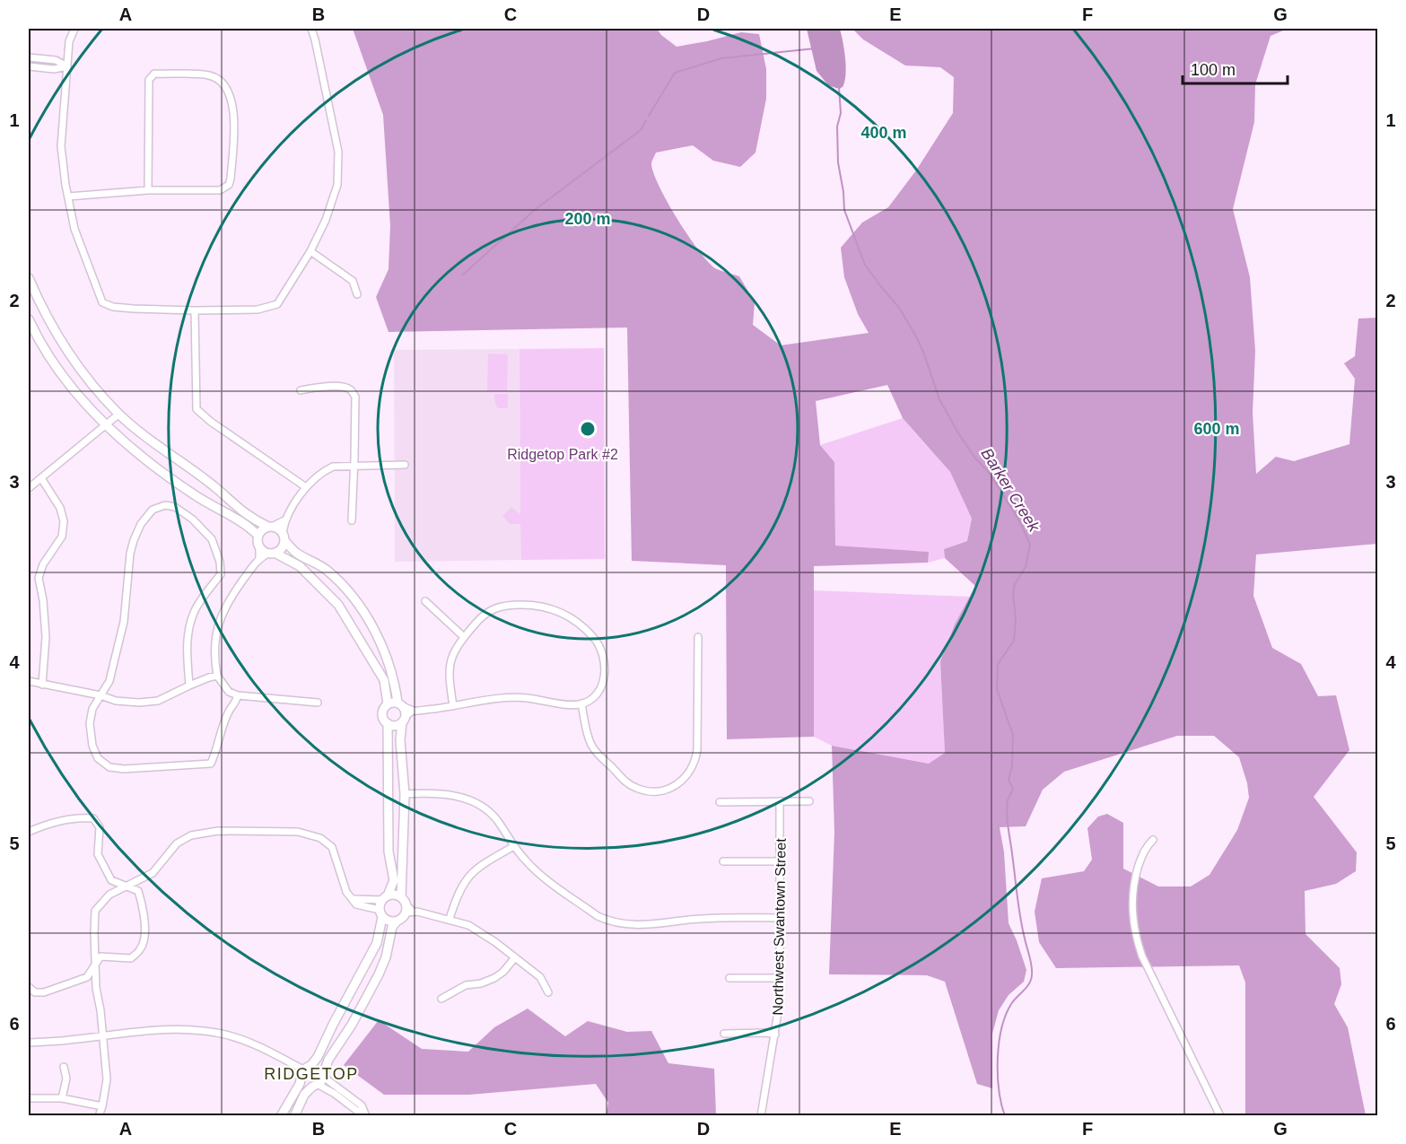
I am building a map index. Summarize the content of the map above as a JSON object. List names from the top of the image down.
{
  "streets": {
    "street": ["Northwest Swantown Street"]
  },
  "districts": ["RIDGETOP"],
  "water": ["Barker Creek"],
  "parks": ["Ridgetop Park #2"],
  "scale_bar": "100 m",
  "grid": {
    "columns": [
      "A",
      "B",
      "C",
      "D",
      "E",
      "F",
      "G"
    ],
    "rows": [
      "1",
      "2",
      "3",
      "4",
      "5",
      "6"
    ]
  },
  "rings": ["400 m", "200 m", "600 m"]
}
